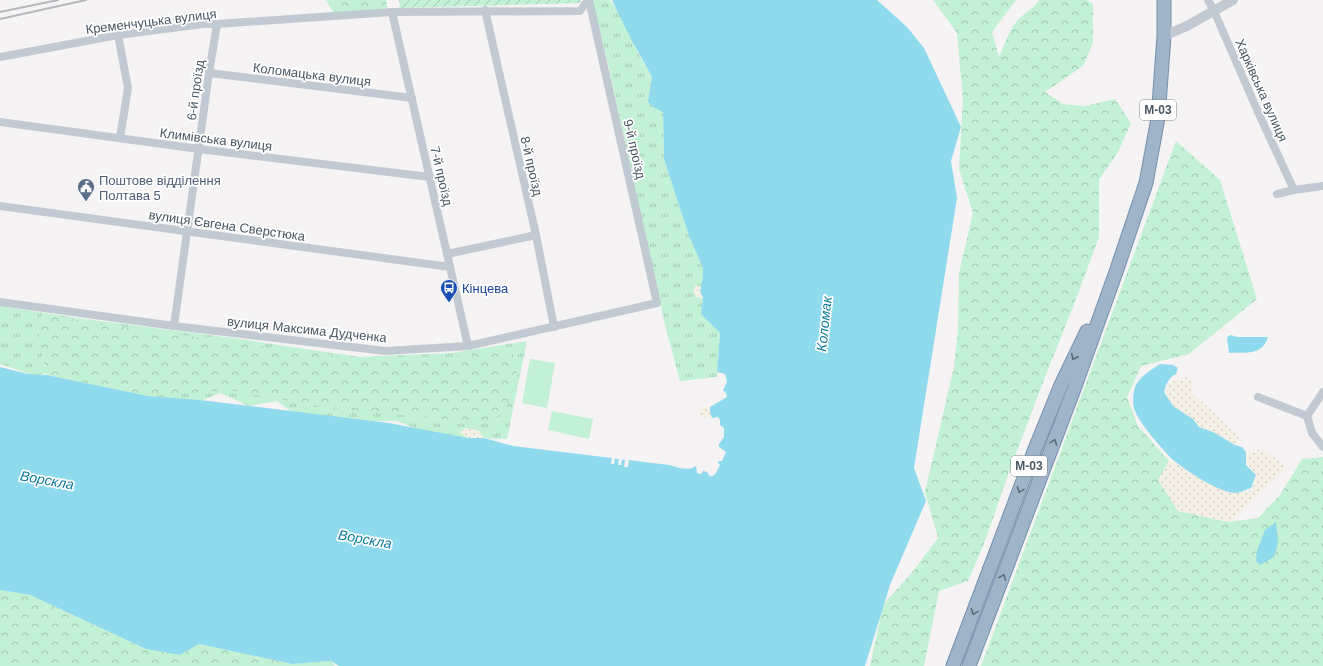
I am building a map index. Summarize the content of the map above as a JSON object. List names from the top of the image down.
{
  "streets": {
    "highway": ["М-03"],
    "street": [
      "Кременчуцька вулиця",
      "Коломацька вулиця",
      "6-й проїзд",
      "Харківська вулиця",
      "Климівська вулиця",
      "9-й проїзд",
      "8-й проїзд",
      "7-й проїзд",
      "вулиця Євгена Сверстюка",
      "вулиця Максима Дудченка"
    ]
  },
  "crossings": [
    ["Кременчуцька вулиця", "6-й проїзд"],
    ["Кременчуцька вулиця", "9-й проїзд"],
    ["Кременчуцька вулиця", "8-й проїзд"],
    ["Кременчуцька вулиця", "7-й проїзд"],
    ["Коломацька вулиця", "6-й проїзд"],
    ["Коломацька вулиця", "7-й проїзд"],
    ["6-й проїзд", "Климівська вулиця"],
    ["6-й проїзд", "вулиця Євгена Сверстюка"],
    ["6-й проїзд", "вулиця Максима Дудченка"],
    ["Климівська вулиця", "7-й проїзд"],
    ["9-й проїзд", "вулиця Максима Дудченка"],
    ["8-й проїзд", "вулиця Максима Дудченка"],
    ["7-й проїзд", "вулиця Євгена Сверстюка"],
    ["7-й проїзд", "вулиця Максима Дудченка"]
  ],
  "water": ["Коломак", "Ворскла"],
  "places": {
    "public building": ["Поштове відділення Полтава 5"],
    "bus stop": ["Кінцева"]
  }
}
